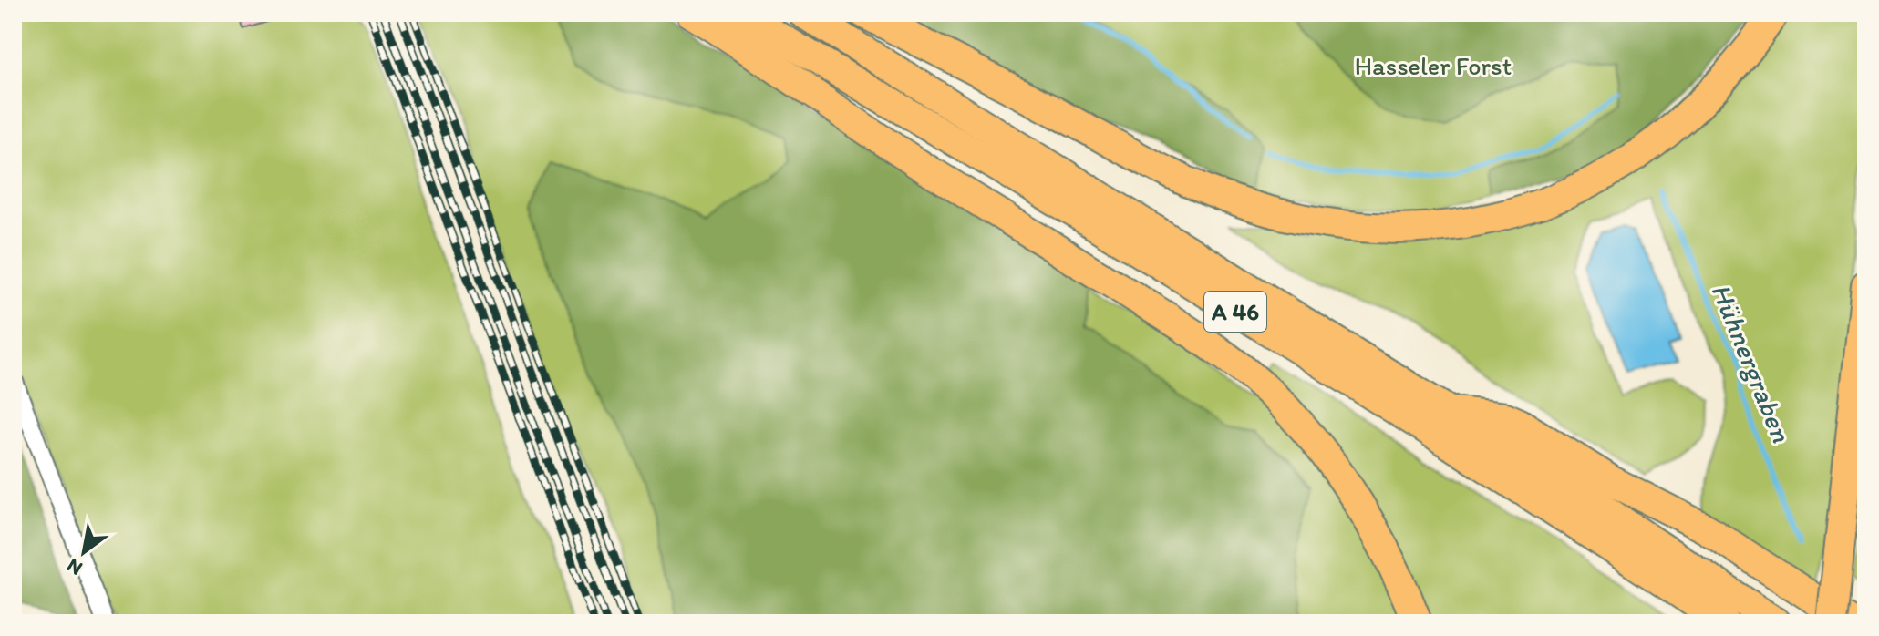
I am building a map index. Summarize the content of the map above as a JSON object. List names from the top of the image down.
{
  "streets": {
    "highway": ["A 46"]
  },
  "water": ["Hühnergraben"],
  "parks": ["Hasseler Forst"],
  "north": "bottom left"
}
